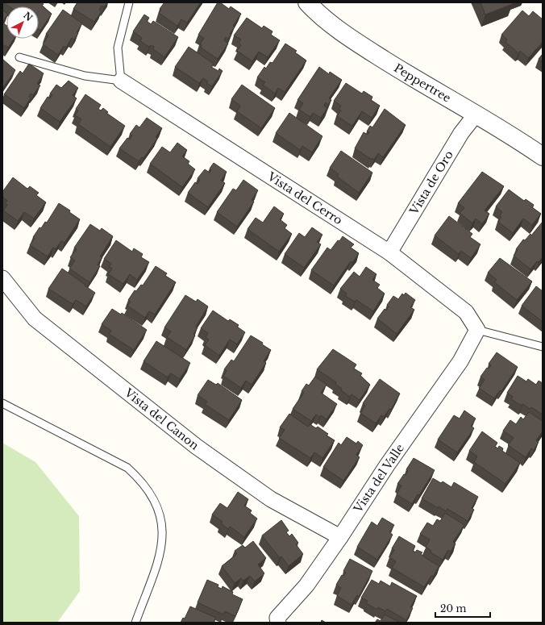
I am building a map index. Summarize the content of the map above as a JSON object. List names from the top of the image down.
{
  "streets": {
    "street": [
      "Peppertree",
      "Vista de Oro",
      "Vista del Cerro",
      "Vista del Canon",
      "Vista del Valle"
    ]
  },
  "crossings": [
    ["Peppertree", "Vista de Oro"],
    ["Vista de Oro", "Vista del Cerro"],
    ["Vista del Cerro", "Vista del Valle"],
    ["Vista del Canon", "Vista del Valle"]
  ],
  "scale_bar": "20 m",
  "north": "top right"
}
